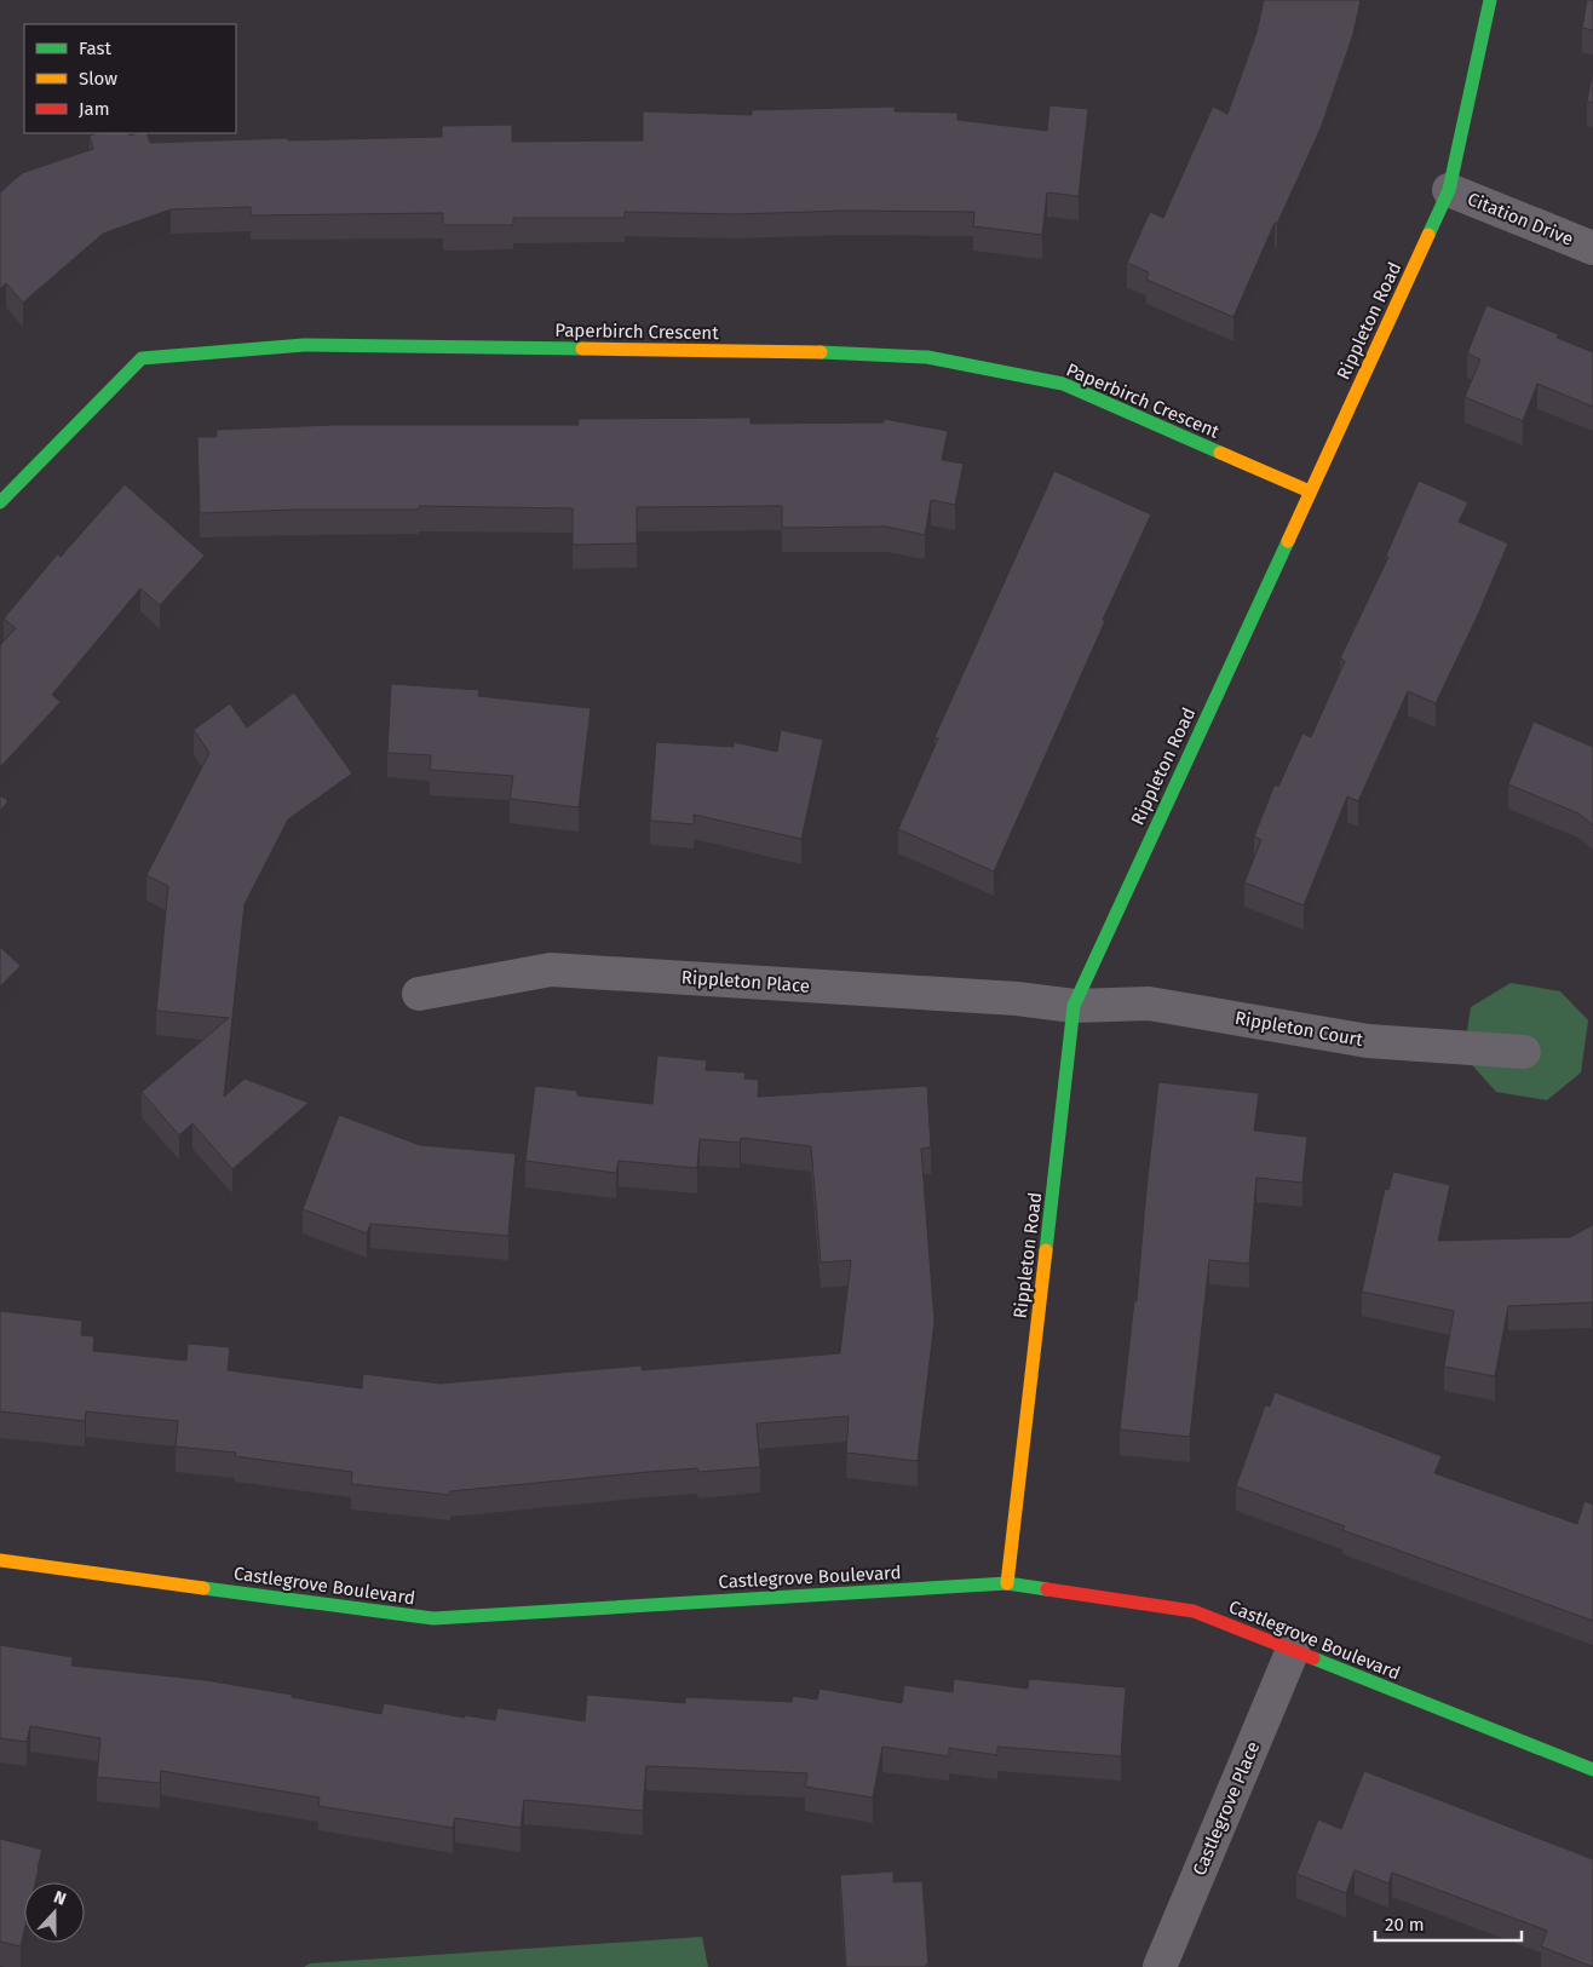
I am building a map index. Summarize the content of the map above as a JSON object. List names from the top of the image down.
{
  "streets": {
    "street": [
      "Citation Drive",
      "Rippleton Road",
      "Paperbirch Crescent",
      "Rippleton Place",
      "Rippleton Court",
      "Castlegrove Boulevard",
      "Castlegrove Place"
    ]
  },
  "crossings": [
    ["Citation Drive", "Rippleton Road"],
    ["Rippleton Road", "Paperbirch Crescent"],
    ["Rippleton Road", "Rippleton Place"],
    ["Rippleton Road", "Rippleton Court"],
    ["Rippleton Road", "Castlegrove Boulevard"],
    ["Rippleton Place", "Rippleton Court"],
    ["Castlegrove Boulevard", "Castlegrove Place"]
  ],
  "legend": ["Fast", "Slow", "Jam"],
  "scale_bar": "20 m",
  "north": "top"
}
